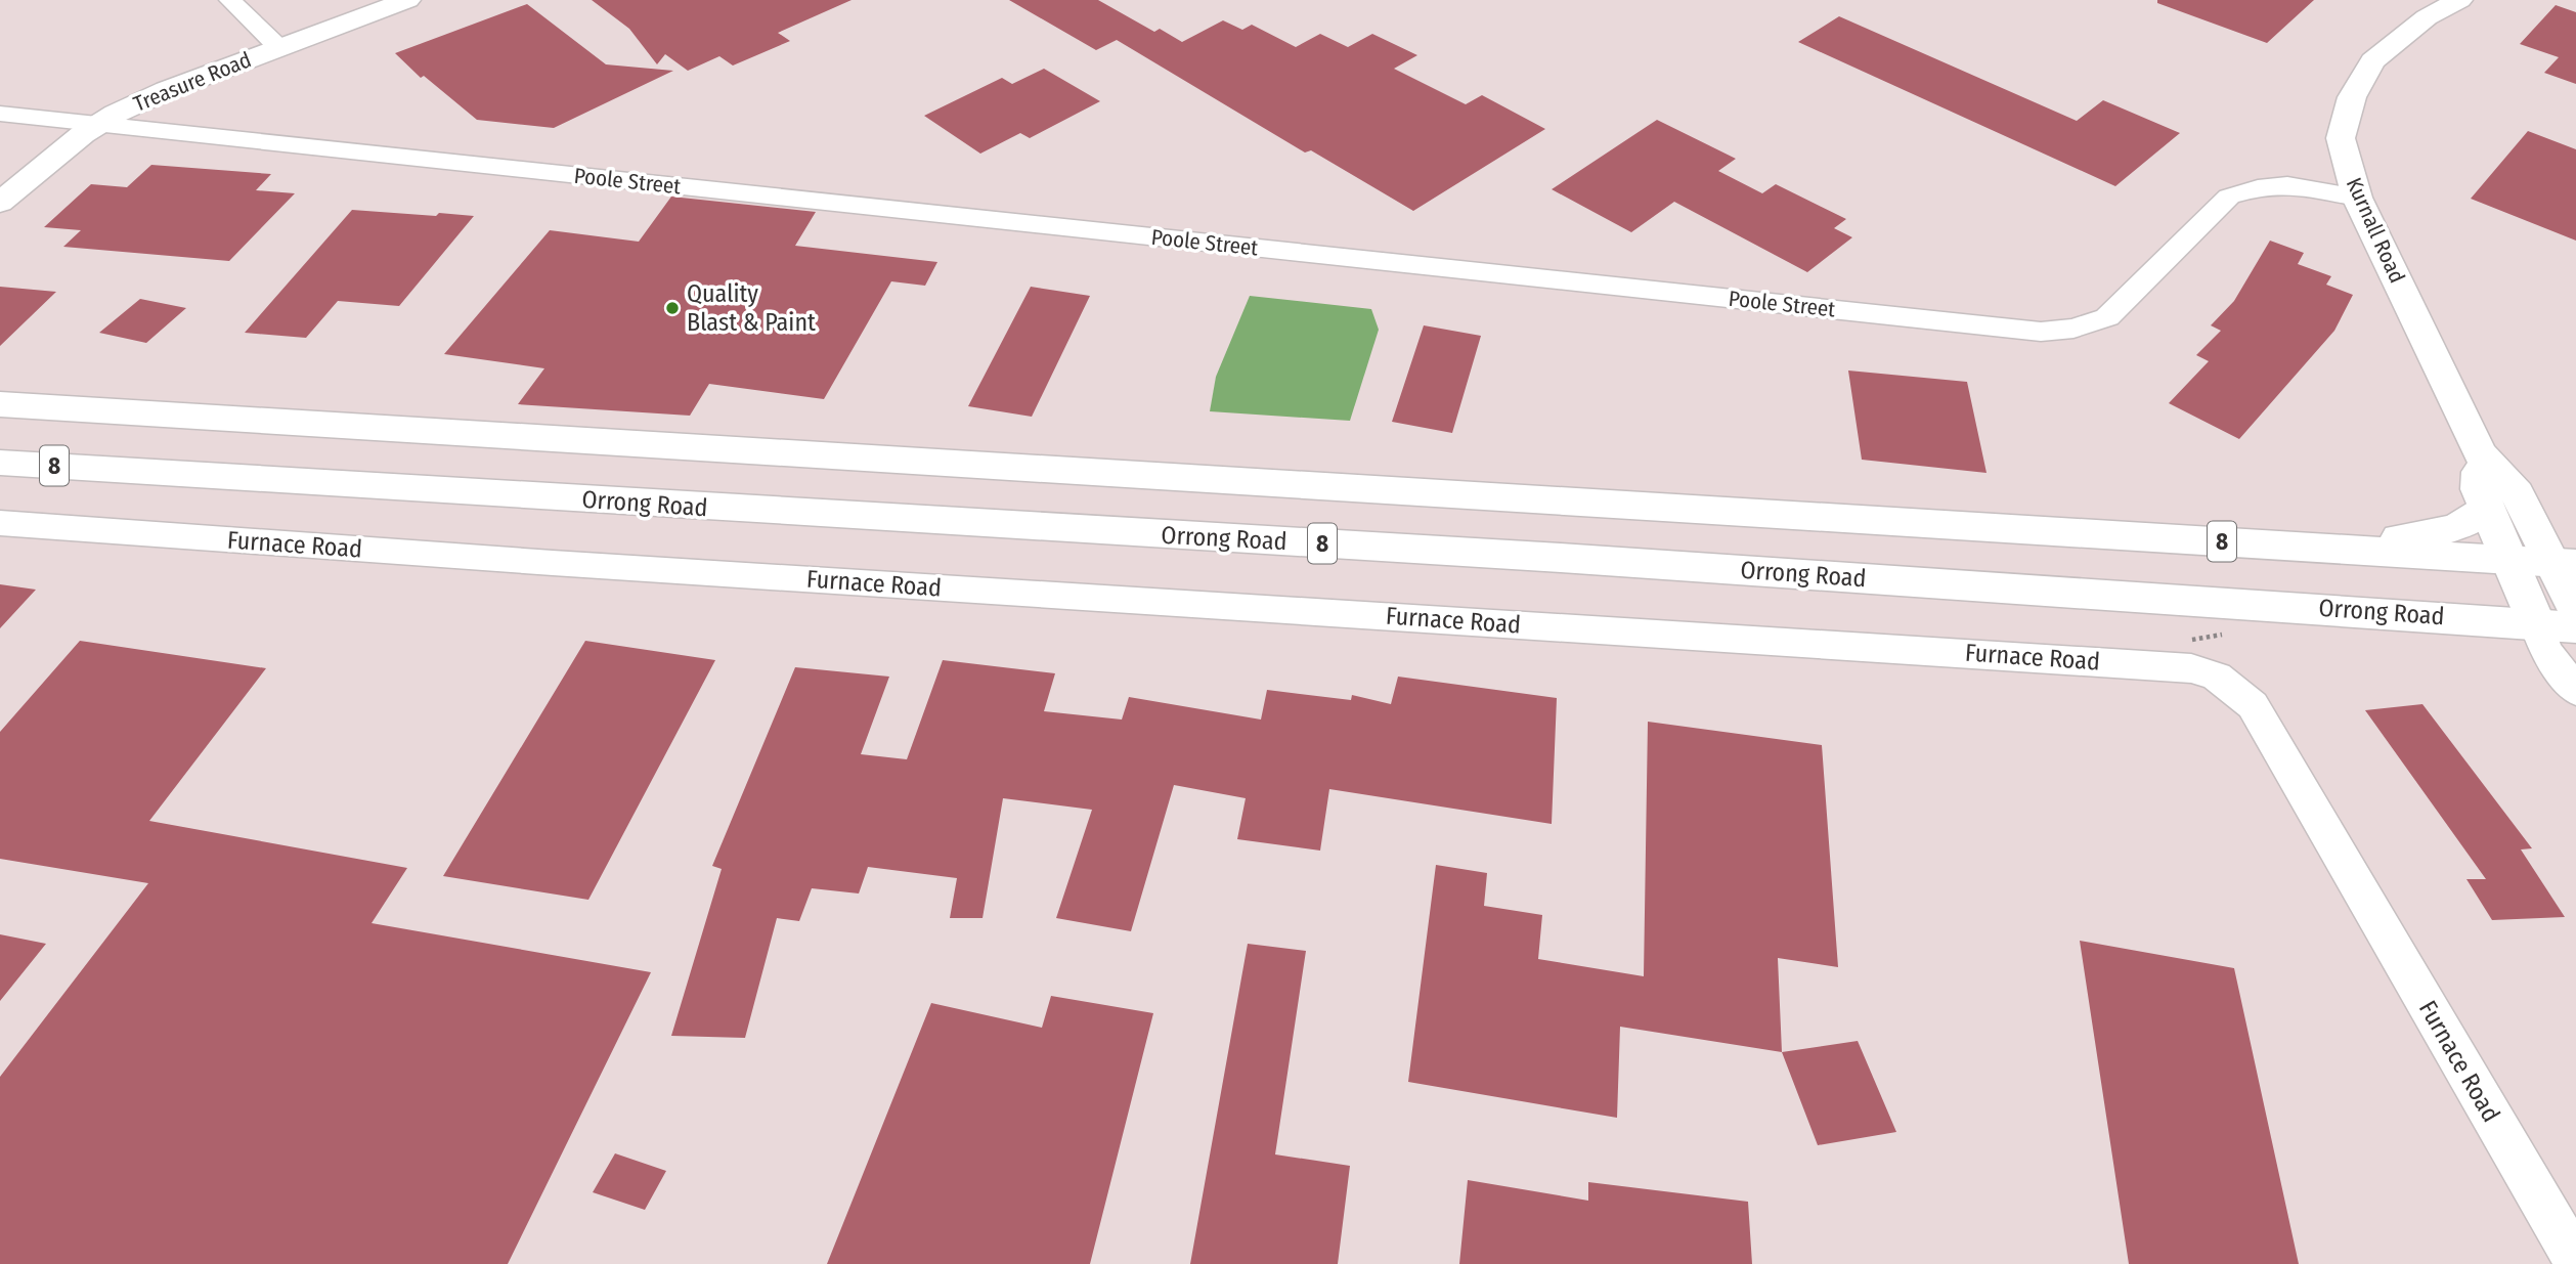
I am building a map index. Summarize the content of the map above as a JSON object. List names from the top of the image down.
{
  "streets": {
    "main road": [
      "Treasure Road",
      "Kurnall Road",
      "8",
      "Orrong Road"
    ],
    "street": ["Poole Street", "Furnace Road"]
  },
  "crossings": [
    ["Treasure Road", "Poole Street"],
    ["Poole Street", "Kurnall Road"],
    ["Kurnall Road", "8"],
    ["Kurnall Road", "Orrong Road"]
  ],
  "places": ["Quality Blast & Paint"]
}
